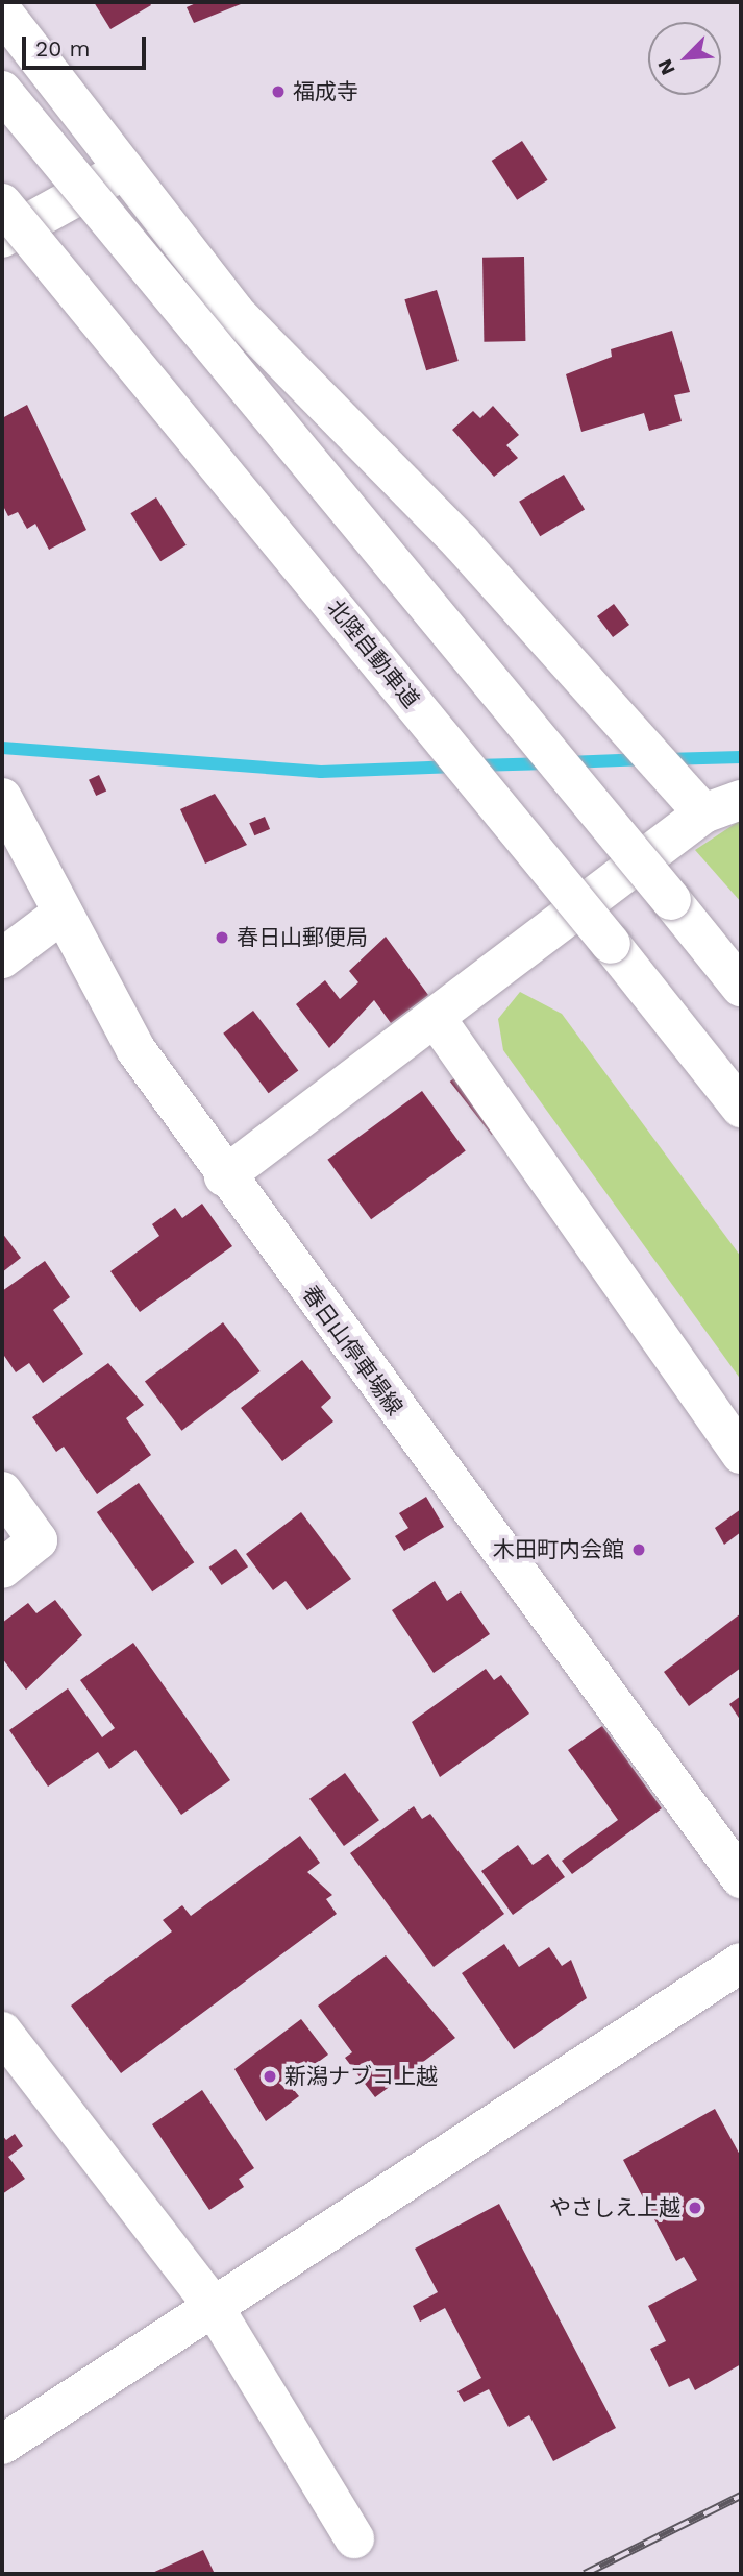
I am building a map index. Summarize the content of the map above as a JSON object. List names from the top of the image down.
{
  "streets": {
    "main road": ["北陸自動車道", "春日山停車場線"]
  },
  "places": [
    "福成寺",
    "春日山郵便局",
    "木田町内会館",
    "新潟ナブコ上越",
    "やさしえ上越"
  ],
  "scale_bar": "20 m",
  "north": "bottom left"
}
